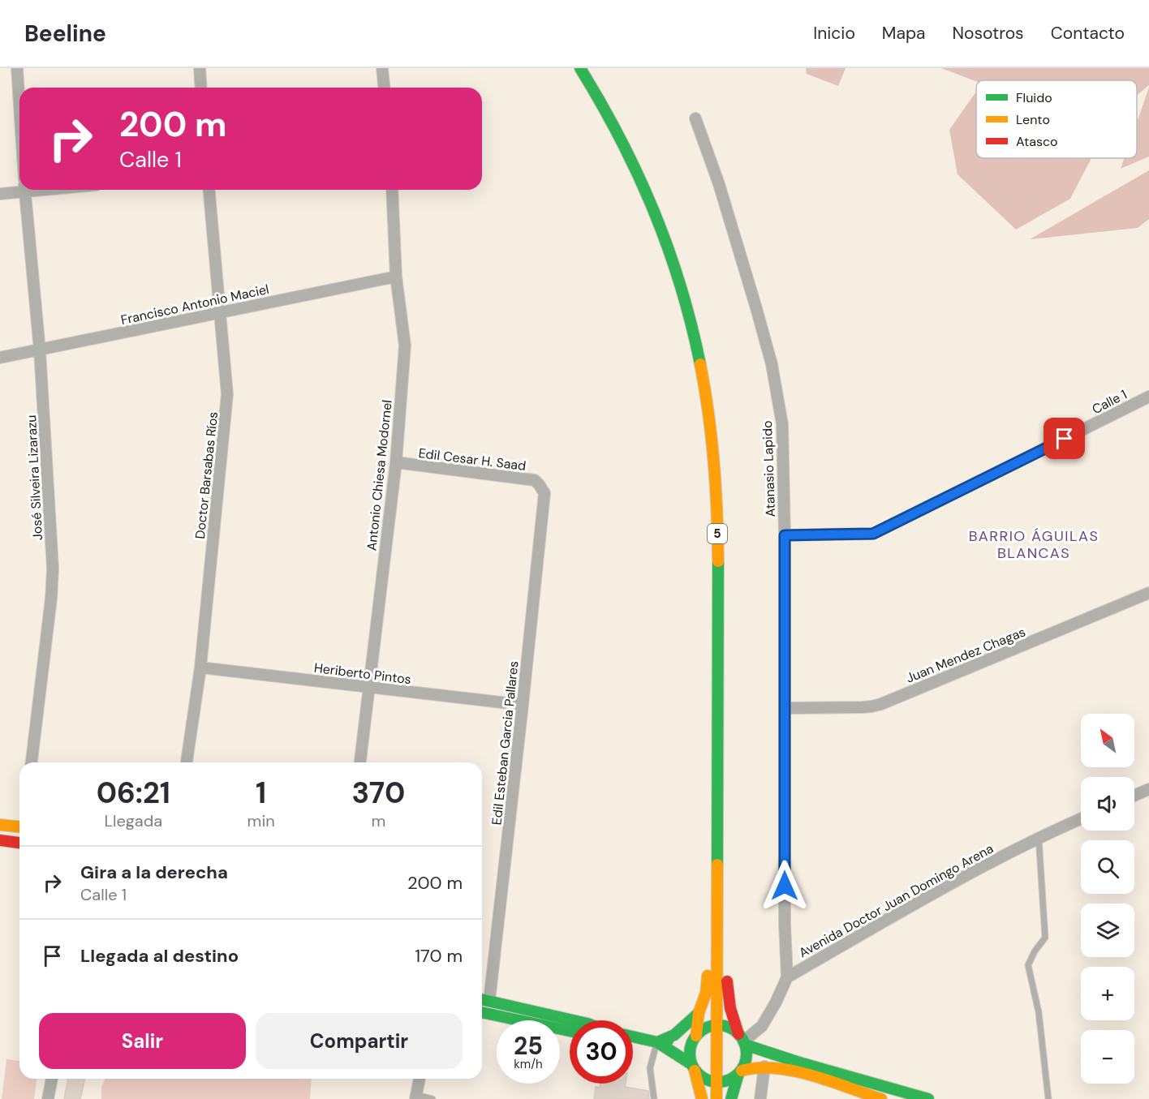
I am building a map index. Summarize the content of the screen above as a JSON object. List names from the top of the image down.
{
  "streets": {
    "main road": ["5"],
    "street": [
      "Francisco Antonio Maciel",
      "Calle 1",
      "Edil Cesar H. Saad",
      "Atanasio Lapido",
      "Doctor Barsabas Ríos",
      "Antonio Chiesa Modornel",
      "José Silveira Lizarazu",
      "Juan Mendez Chagas",
      "Heriberto Pintos",
      "Edil Esteban Garcia Pallares",
      "Avenida Doctor Juan Domingo Arena"
    ]
  },
  "crossings": [
    ["Francisco Antonio Maciel", "Doctor Barsabas Ríos"],
    ["Francisco Antonio Maciel", "Antonio Chiesa Modornel"],
    ["Francisco Antonio Maciel", "José Silveira Lizarazu"],
    ["Calle 1", "Atanasio Lapido"],
    ["Edil Cesar H. Saad", "Antonio Chiesa Modornel"],
    ["Edil Cesar H. Saad", "Edil Esteban Garcia Pallares"],
    ["Atanasio Lapido", "Juan Mendez Chagas"],
    ["Atanasio Lapido", "Avenida Doctor Juan Domingo Arena"],
    ["Doctor Barsabas Ríos", "Heriberto Pintos"],
    ["Antonio Chiesa Modornel", "Heriberto Pintos"],
    ["Heriberto Pintos", "Edil Esteban Garcia Pallares"]
  ],
  "districts": ["BARRIO ÁGUILAS BLANCAS"],
  "legend": ["Fluido", "Lento", "Atasco"],
  "north": "top left",
  "page": {
    "header": "Beeline",
    "nav": [
      "Inicio",
      "Mapa",
      "Nosotros",
      "Contacto"
    ],
    "turn": ["200 m", "Calle 1"],
    "map_buttons": ["+", "−"],
    "eta": [
      "06:21",
      "Llegada",
      "1",
      "min",
      "370",
      "m"
    ],
    "list": [
      {
        "name": "Gira a la derecha",
        "note": "Calle 1",
        "value": "200 m"
      },
      {
        "name": "Llegada al destino",
        "value": "170 m"
      }
    ],
    "buttons": ["Salir", "Compartir"],
    "speed": "25 km/h",
    "limit": "30"
  }
}
